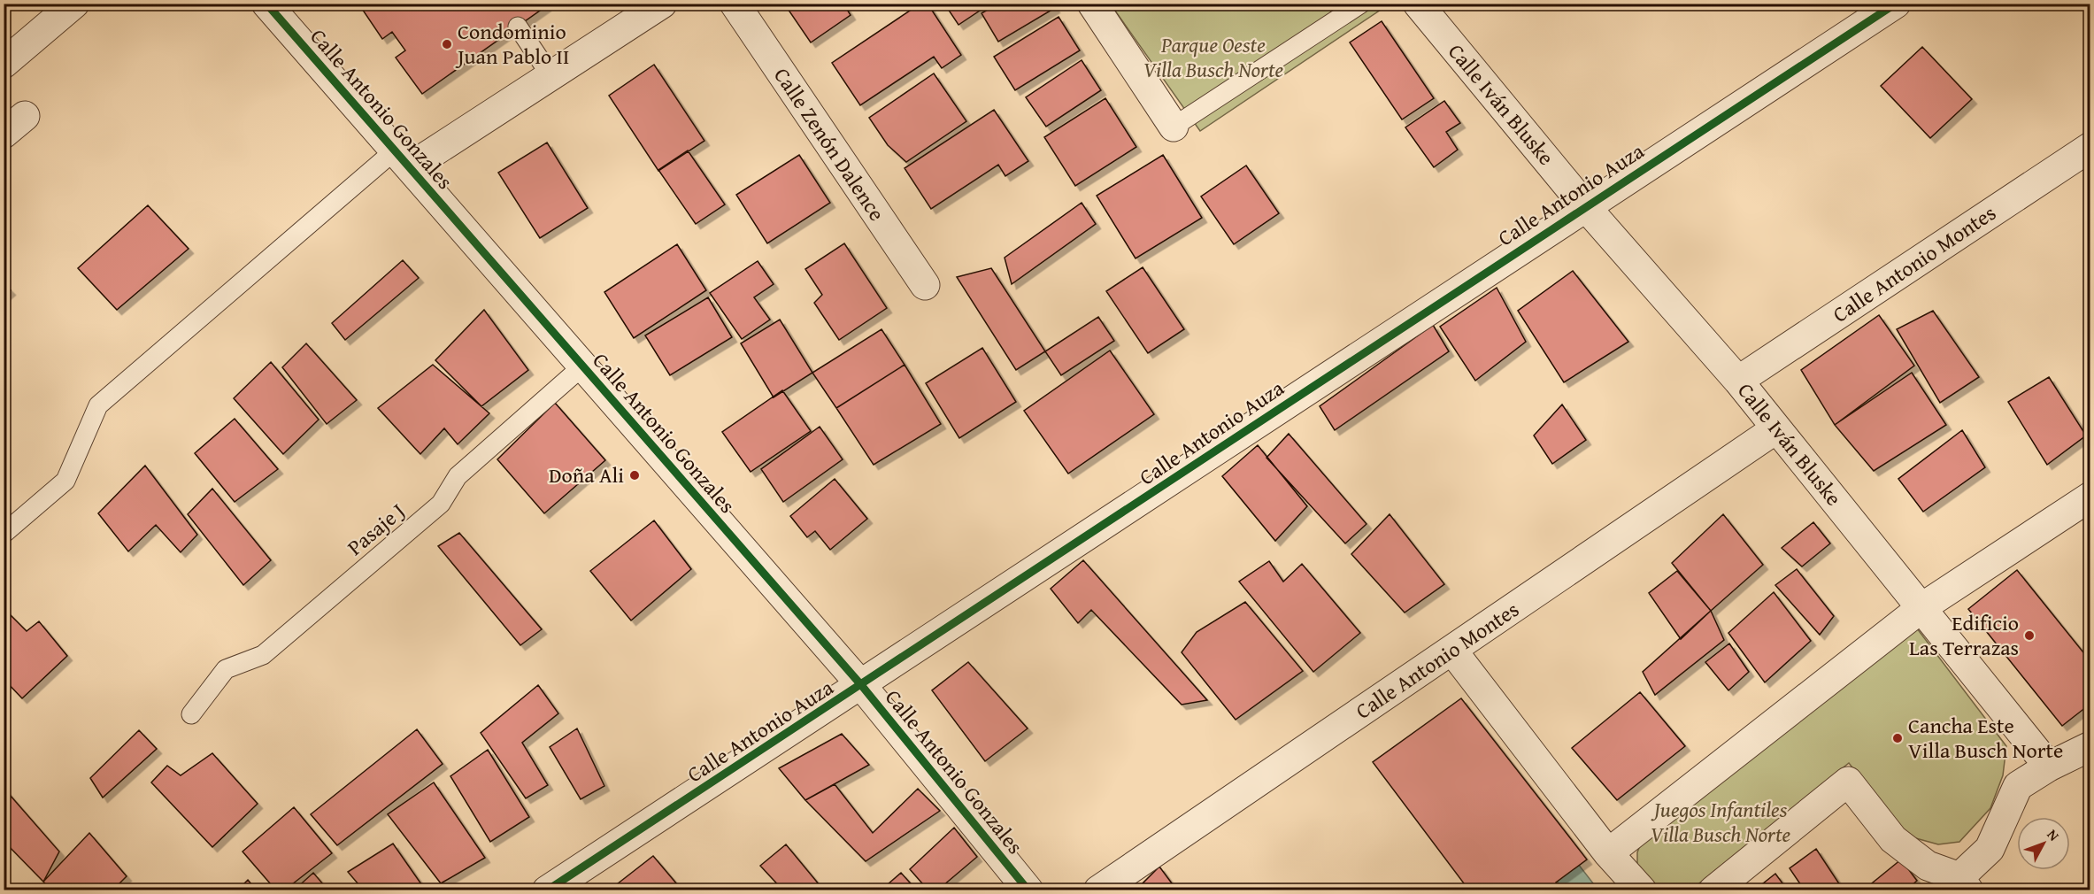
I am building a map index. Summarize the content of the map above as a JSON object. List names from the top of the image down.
{
  "streets": {
    "street": [
      "Calle Iván Bluske",
      "Calle Antonio Gonzales",
      "Calle Zenón Dalence",
      "Calle Antonio Auza",
      "Calle Antonio Montes"
    ],
    "lane": ["Pasaje J"]
  },
  "crossings": [
    ["Calle Iván Bluske", "Calle Antonio Auza"],
    ["Calle Iván Bluske", "Calle Antonio Montes"],
    ["Calle Antonio Gonzales", "Calle Antonio Auza"],
    ["Calle Antonio Gonzales", "Pasaje J"]
  ],
  "parks": ["Parque Oeste Villa Busch Norte", "Juegos Infantiles Villa Busch Norte"],
  "places": [
    "Condominio Juan Pablo II",
    "Doña Ali",
    "Edificio Las Terrazas",
    "Cancha Este Villa Busch Norte"
  ],
  "north": "top right"
}
